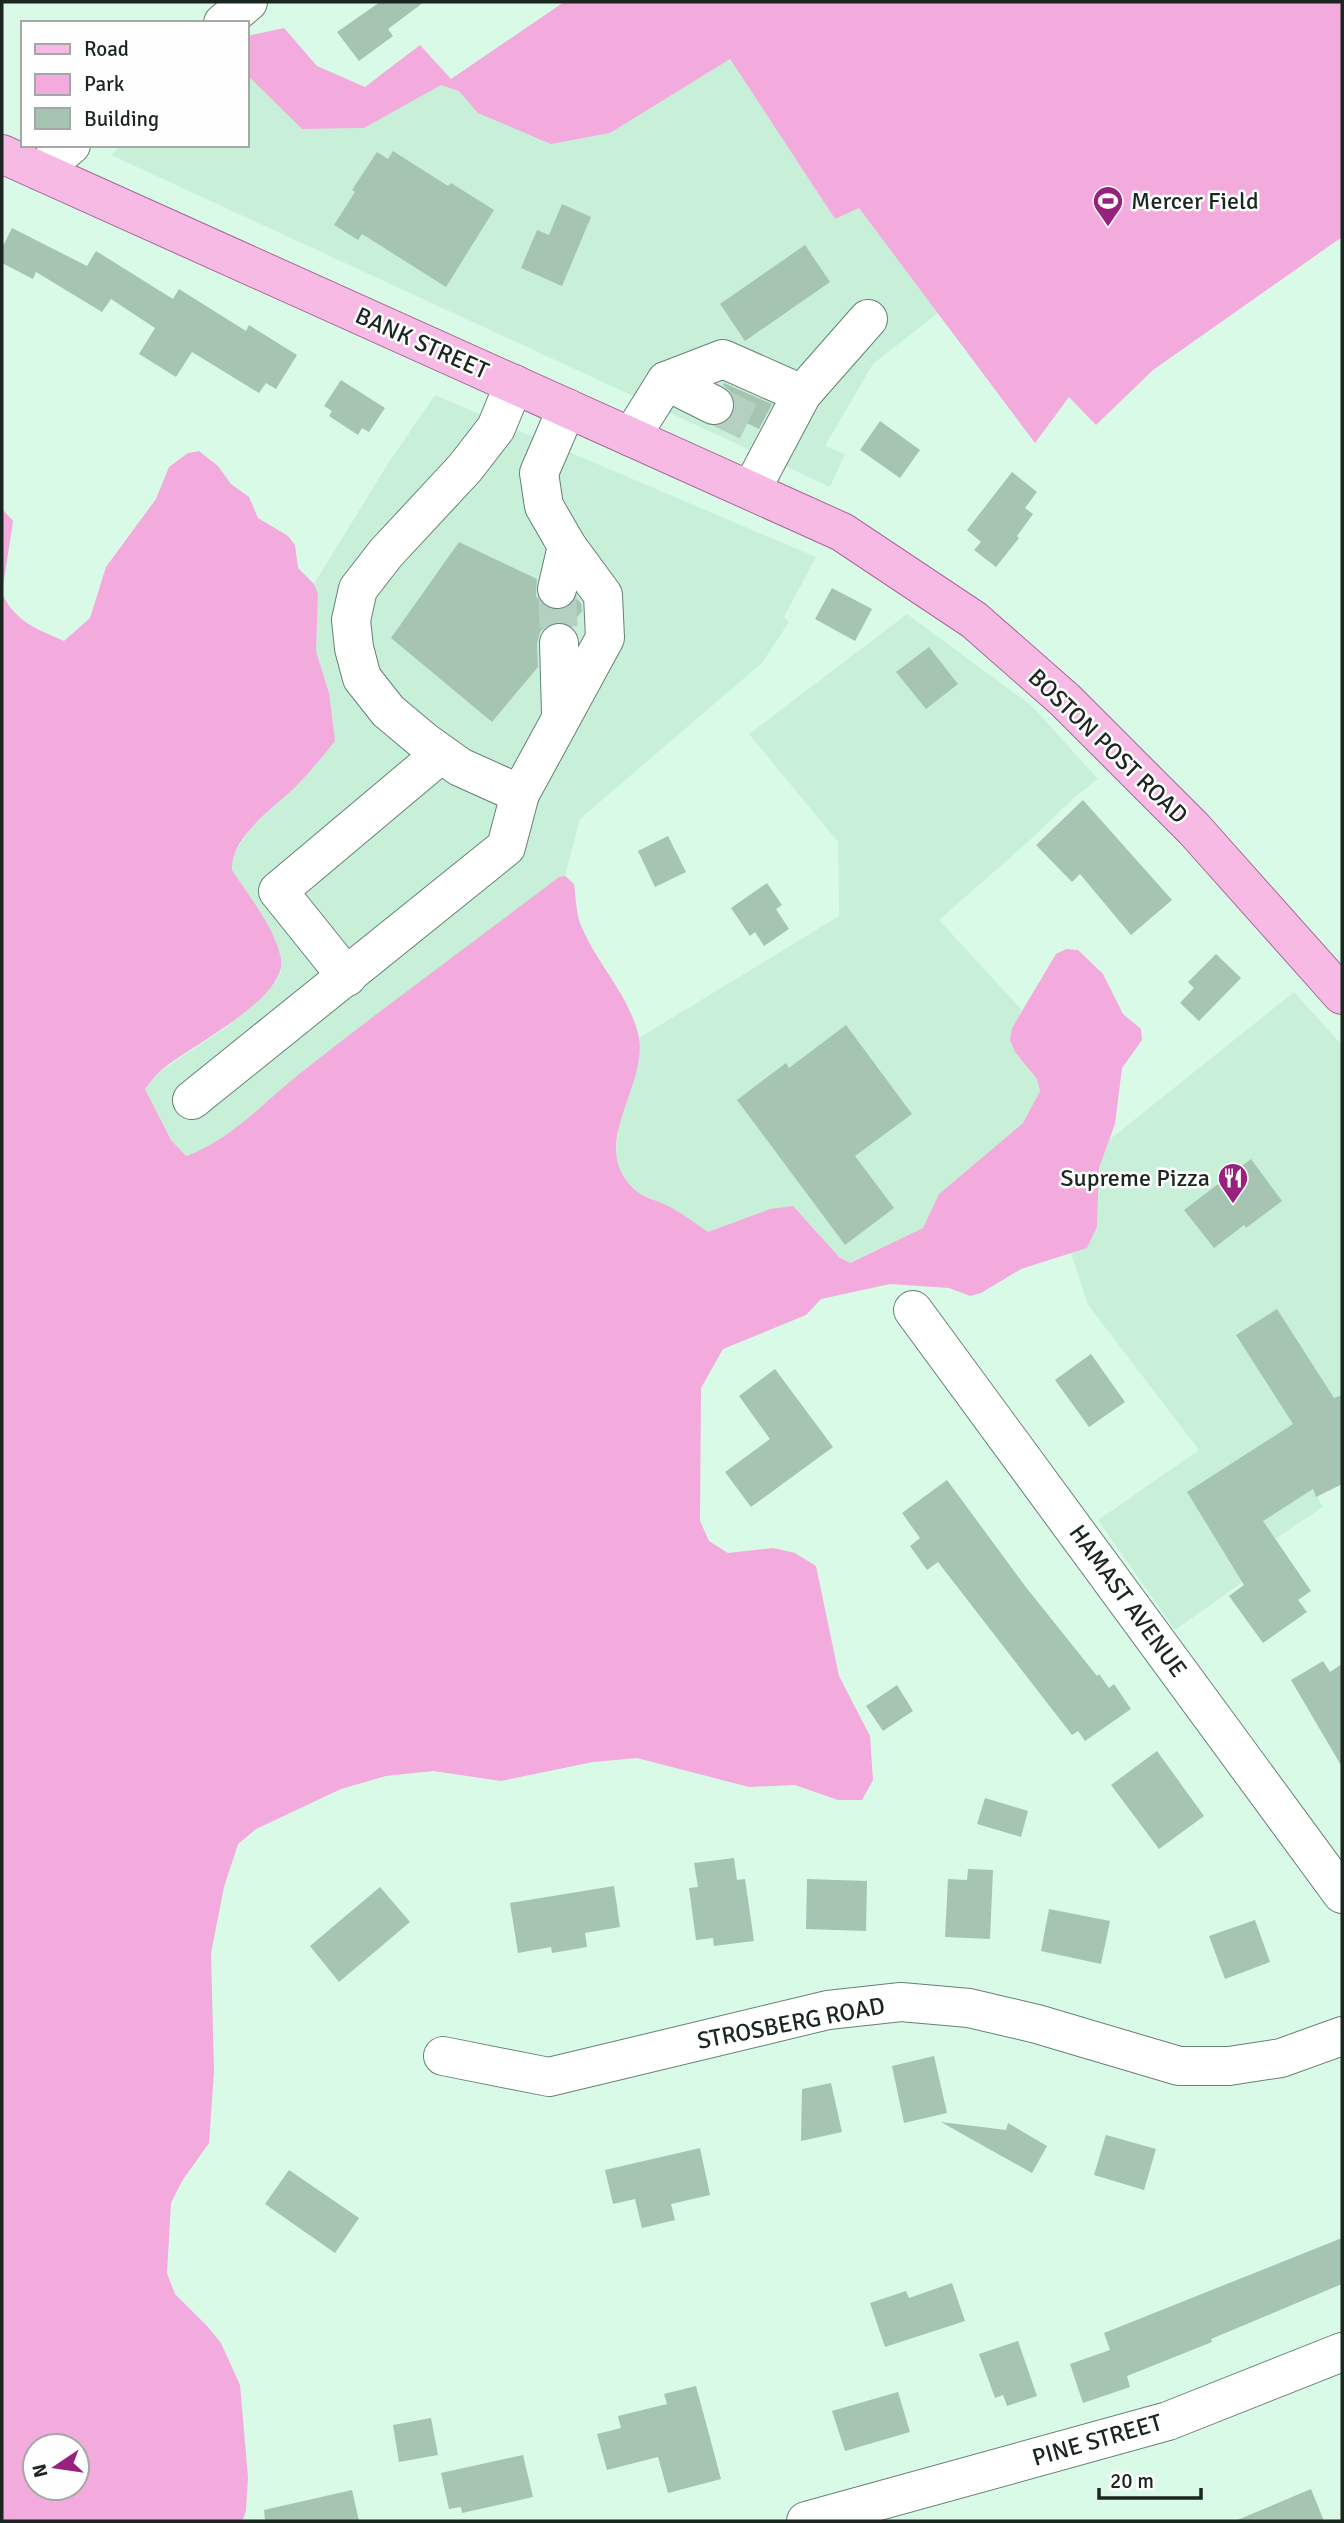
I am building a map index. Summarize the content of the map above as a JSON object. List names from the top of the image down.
{
  "streets": {
    "main road": ["BANK STREET", "BOSTON POST ROAD"],
    "street": ["HAMAST AVENUE", "STROSBERG ROAD", "PINE STREET"]
  },
  "crossings": [
    ["BANK STREET", "BOSTON POST ROAD"]
  ],
  "places": {
    "sports": ["Mercer Field"],
    "restaurant": ["Supreme Pizza"]
  },
  "legend": ["Road", "Park", "Building"],
  "scale_bar": "20 m",
  "north": "left"
}
